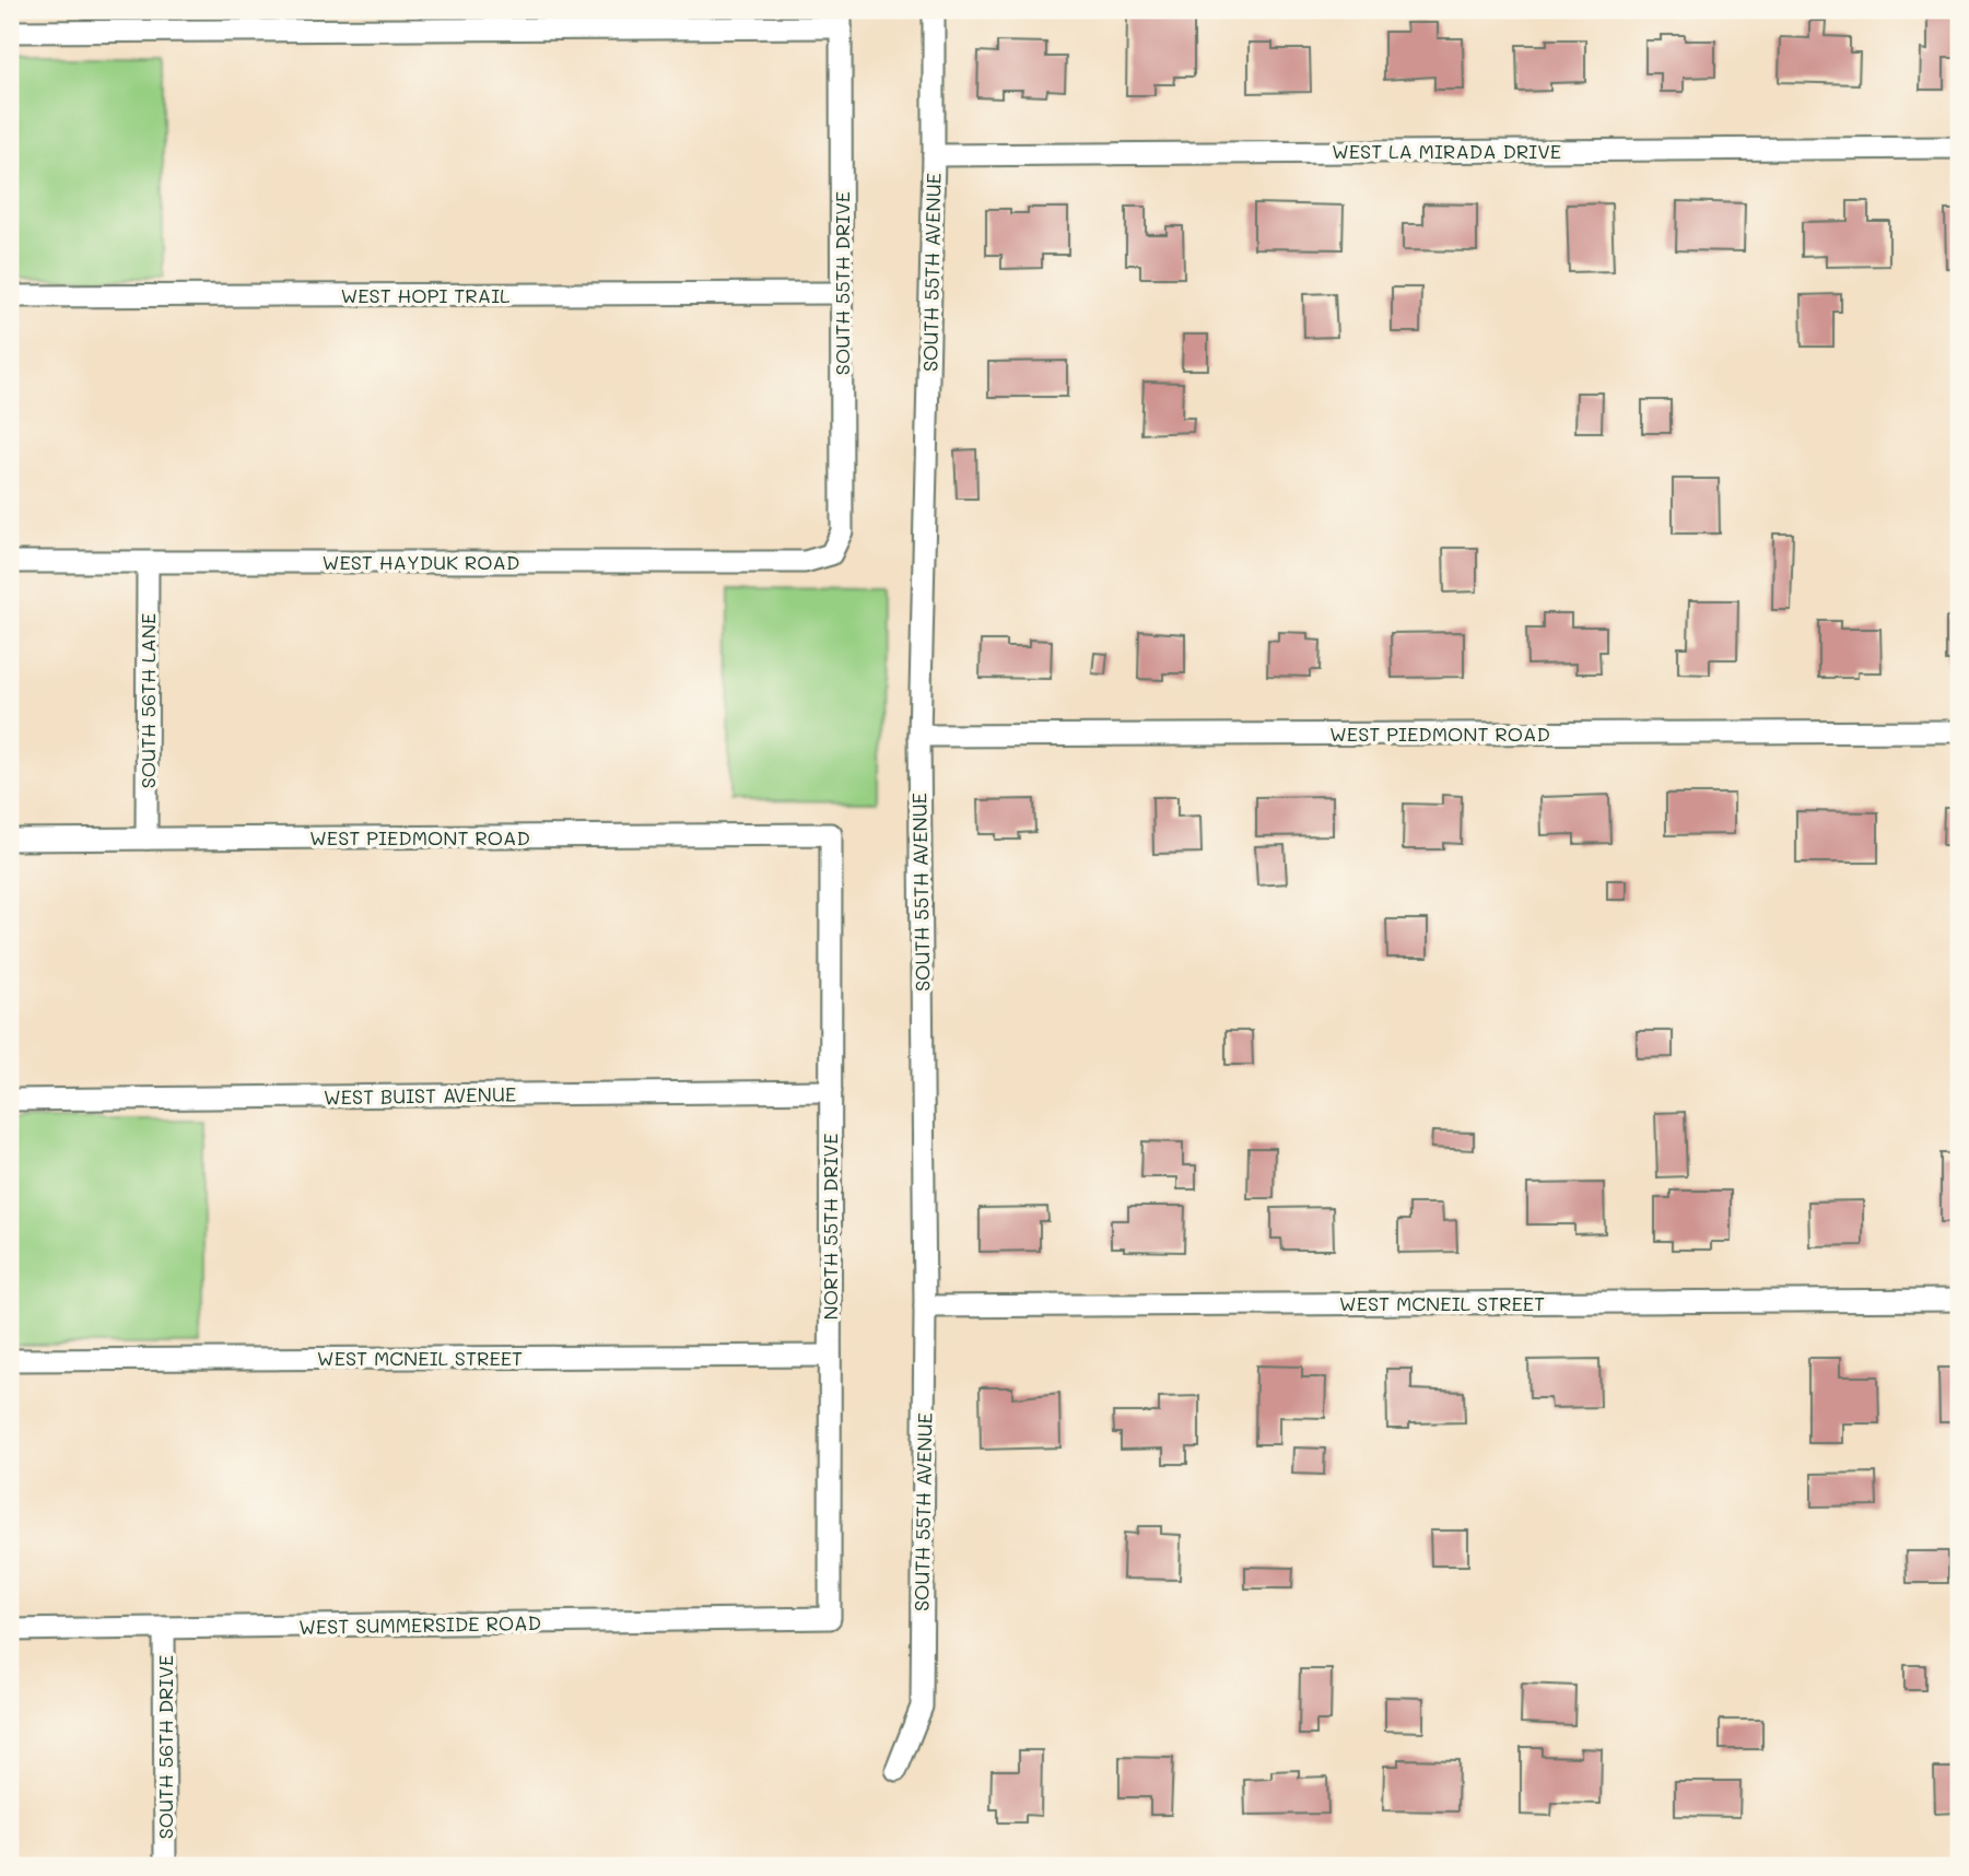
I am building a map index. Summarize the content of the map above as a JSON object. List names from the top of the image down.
{
  "streets": {
    "street": [
      "WEST LA MIRADA DRIVE",
      "SOUTH 55TH AVENUE",
      "SOUTH 55TH DRIVE",
      "WEST HOPI TRAIL",
      "WEST HAYDUK ROAD",
      "SOUTH 56TH LANE",
      "WEST PIEDMONT ROAD",
      "WEST BUIST AVENUE",
      "NORTH 55TH DRIVE",
      "WEST MCNEIL STREET",
      "WEST SUMMERSIDE ROAD",
      "SOUTH 56TH DRIVE"
    ]
  },
  "crossings": [
    ["WEST LA MIRADA DRIVE", "SOUTH 55TH AVENUE"],
    ["SOUTH 55TH AVENUE", "WEST PIEDMONT ROAD"],
    ["SOUTH 55TH AVENUE", "WEST MCNEIL STREET"],
    ["SOUTH 55TH DRIVE", "WEST HOPI TRAIL"],
    ["SOUTH 55TH DRIVE", "WEST HAYDUK ROAD"],
    ["WEST HAYDUK ROAD", "SOUTH 56TH LANE"],
    ["SOUTH 56TH LANE", "WEST PIEDMONT ROAD"],
    ["WEST PIEDMONT ROAD", "NORTH 55TH DRIVE"],
    ["WEST BUIST AVENUE", "NORTH 55TH DRIVE"],
    ["NORTH 55TH DRIVE", "WEST MCNEIL STREET"],
    ["NORTH 55TH DRIVE", "WEST SUMMERSIDE ROAD"],
    ["WEST SUMMERSIDE ROAD", "SOUTH 56TH DRIVE"]
  ]
}
